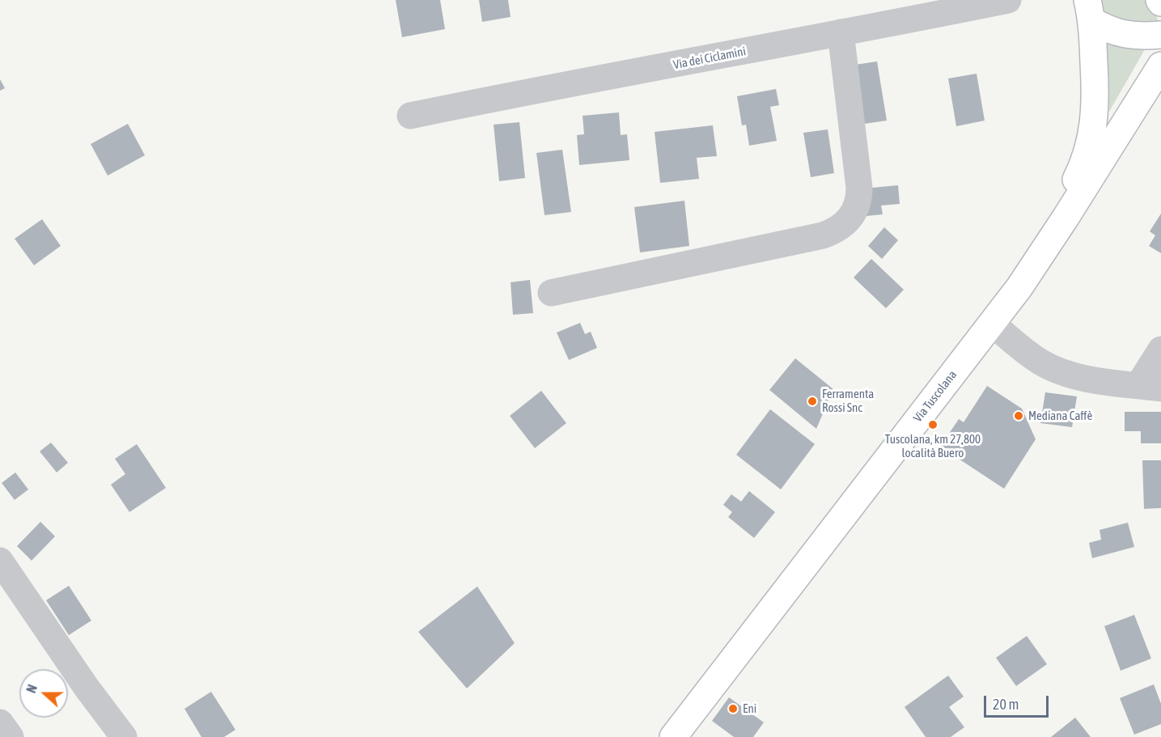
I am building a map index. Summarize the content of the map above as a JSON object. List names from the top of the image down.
{
  "streets": {
    "main road": ["Via Tuscolana"],
    "street": ["Via dei Ciclamini"]
  },
  "places": [
    "Ferramenta Rossi Snc",
    "Mediana Caffè",
    "Tuscolana, km 27,800 località Buero",
    "Eni"
  ],
  "scale_bar": "20 m",
  "north": "left"
}
